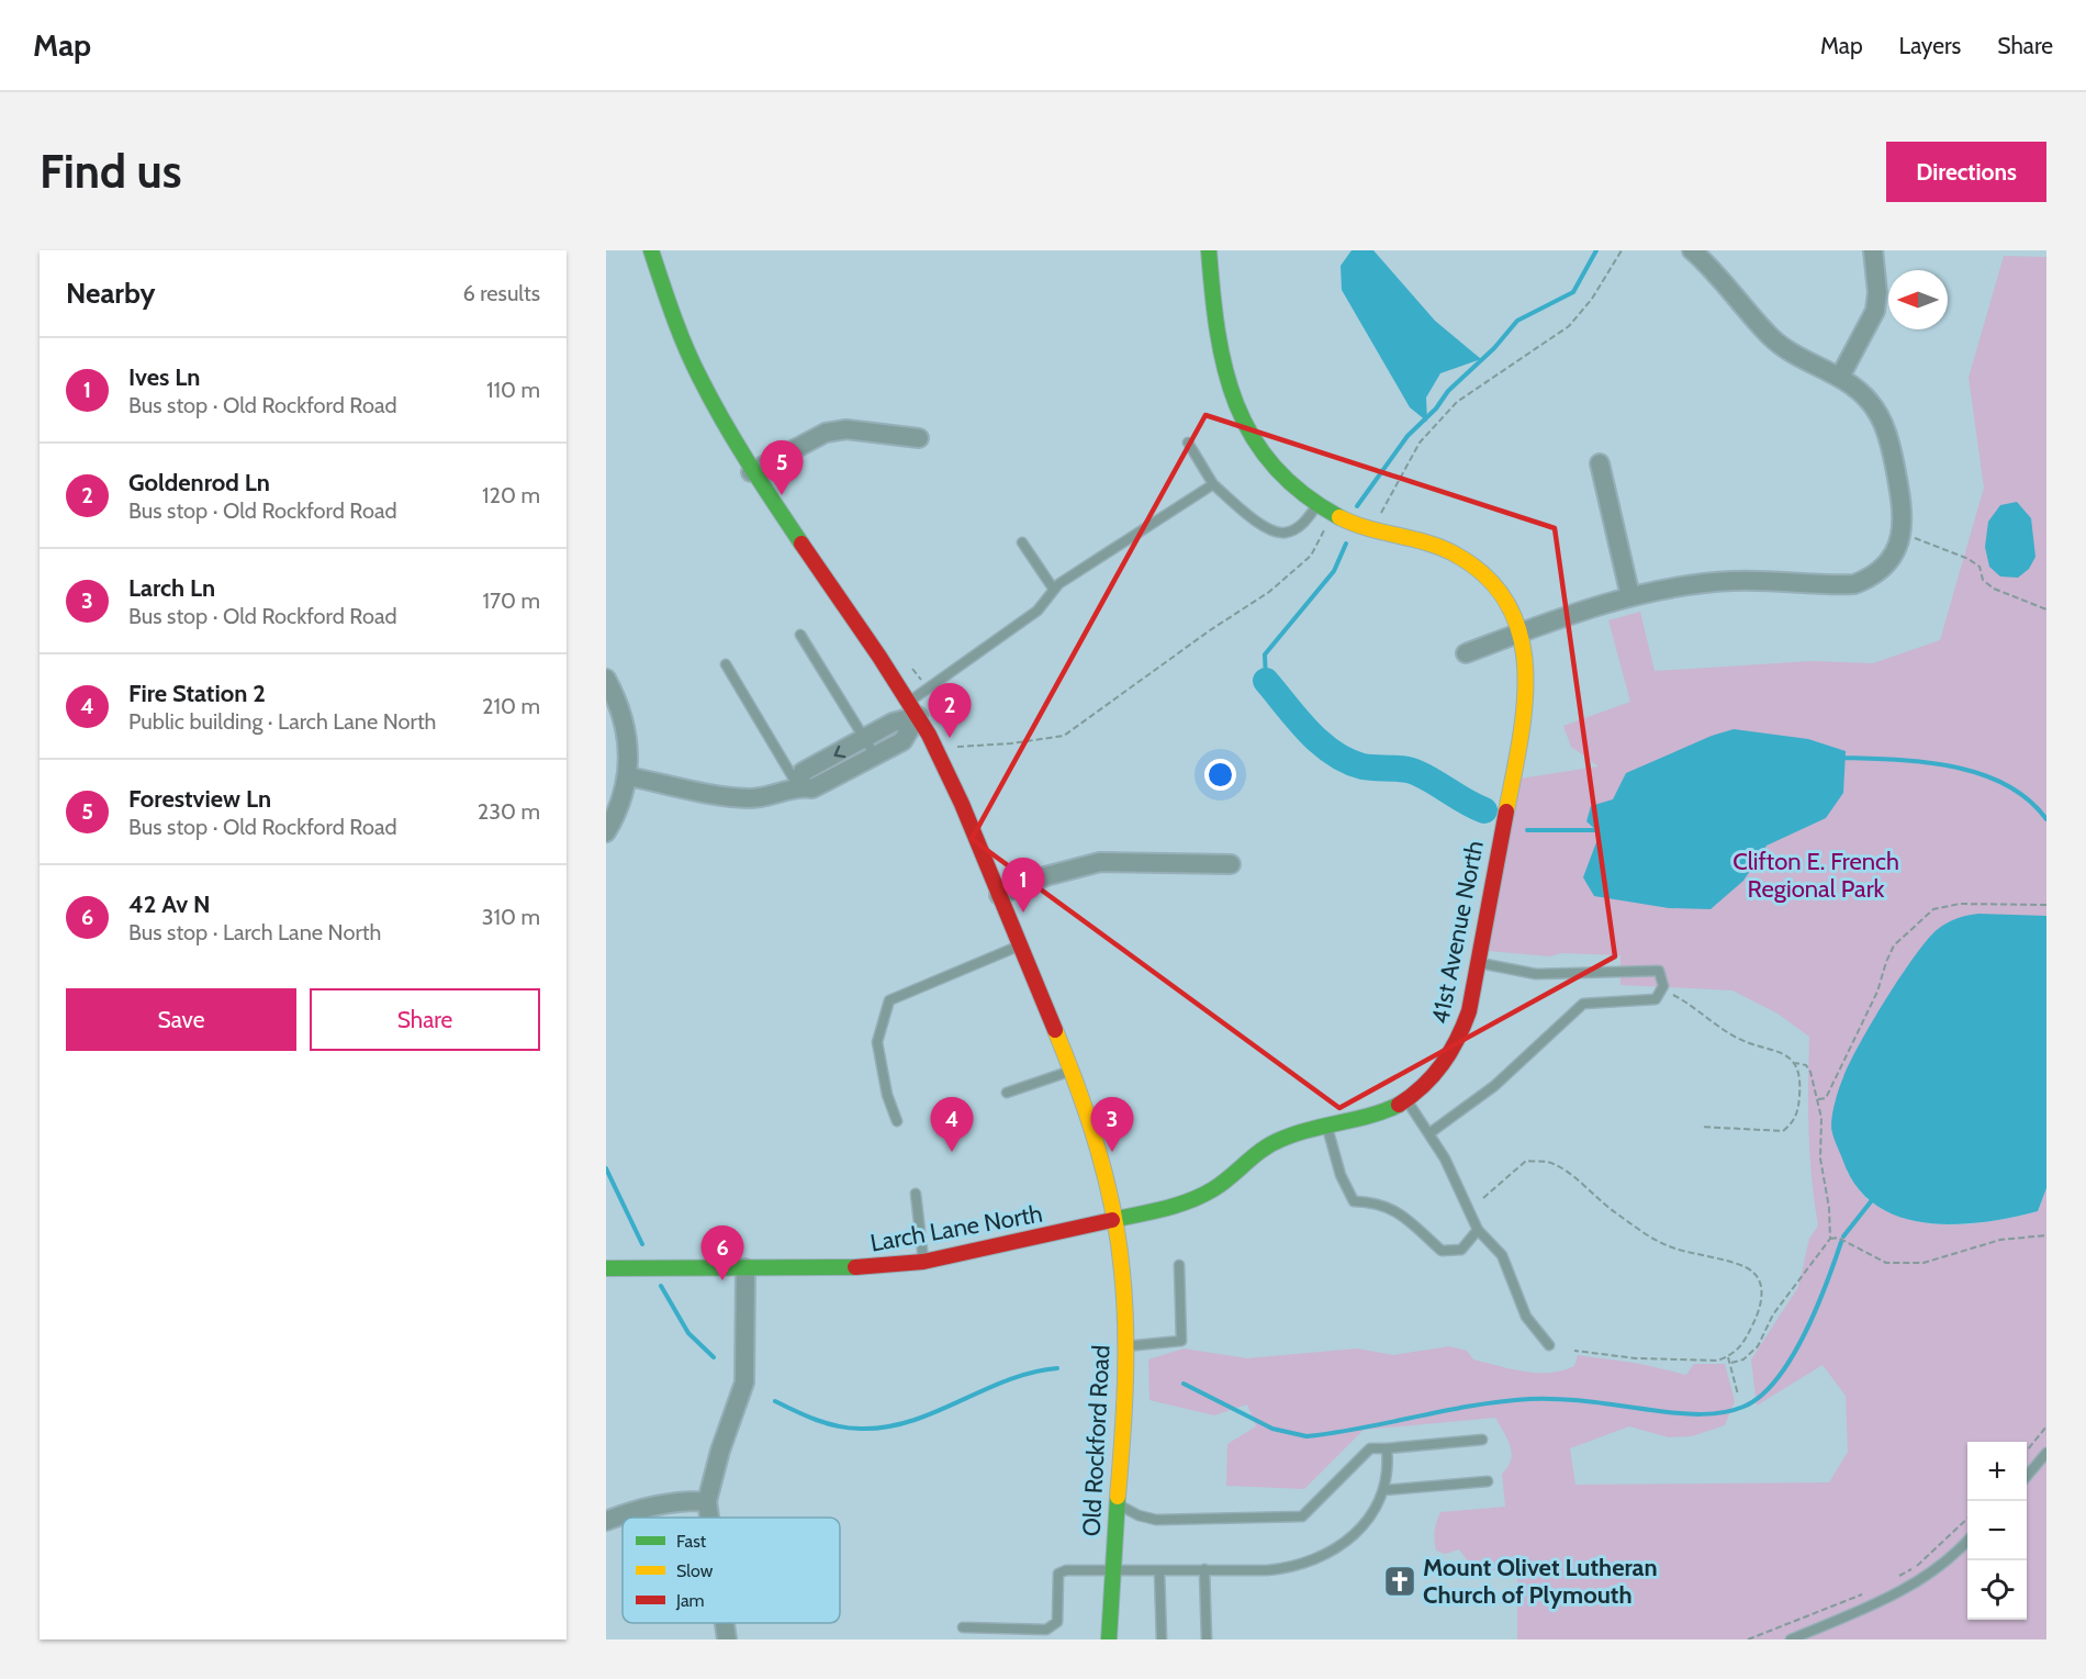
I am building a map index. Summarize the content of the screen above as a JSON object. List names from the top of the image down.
{
  "streets": {
    "street": ["41st Avenue North", "Larch Lane North", "Old Rockford Road"]
  },
  "crossings": [
    ["41st Avenue North", "Larch Lane North"],
    ["41st Avenue North", "Old Rockford Road"],
    ["Larch Lane North", "Old Rockford Road"]
  ],
  "parks": ["Clifton E. French Regional Park"],
  "places": {
    "church": ["Mount Olivet Lutheran Church of Plymouth"]
  },
  "legend": ["Fast", "Slow", "Jam"],
  "north": "left",
  "page": {
    "header": "Map",
    "nav": ["Map", "Layers", "Share"],
    "buttons": [
      "Directions",
      ["Save", "Share"]
    ],
    "title": "Find us",
    "heading": ["Nearby", "6 results"],
    "list": [
      {
        "mark": "1",
        "name": "Ives Ln",
        "note": "Bus stop · Old Rockford Road",
        "value": "110 m"
      },
      {
        "mark": "2",
        "name": "Goldenrod Ln",
        "note": "Bus stop · Old Rockford Road",
        "value": "120 m"
      },
      {
        "mark": "3",
        "name": "Larch Ln",
        "note": "Bus stop · Old Rockford Road",
        "value": "170 m"
      },
      {
        "mark": "4",
        "name": "Fire Station 2",
        "note": "Public building · Larch Lane North",
        "value": "210 m"
      },
      {
        "mark": "5",
        "name": "Forestview Ln",
        "note": "Bus stop · Old Rockford Road",
        "value": "230 m"
      },
      {
        "mark": "6",
        "name": "42 Av N",
        "note": "Bus stop · Larch Lane North",
        "value": "310 m"
      }
    ],
    "pins": [
      "5",
      "2",
      "1",
      "3",
      "4",
      "6"
    ],
    "map_buttons": ["+", "−"]
  }
}
